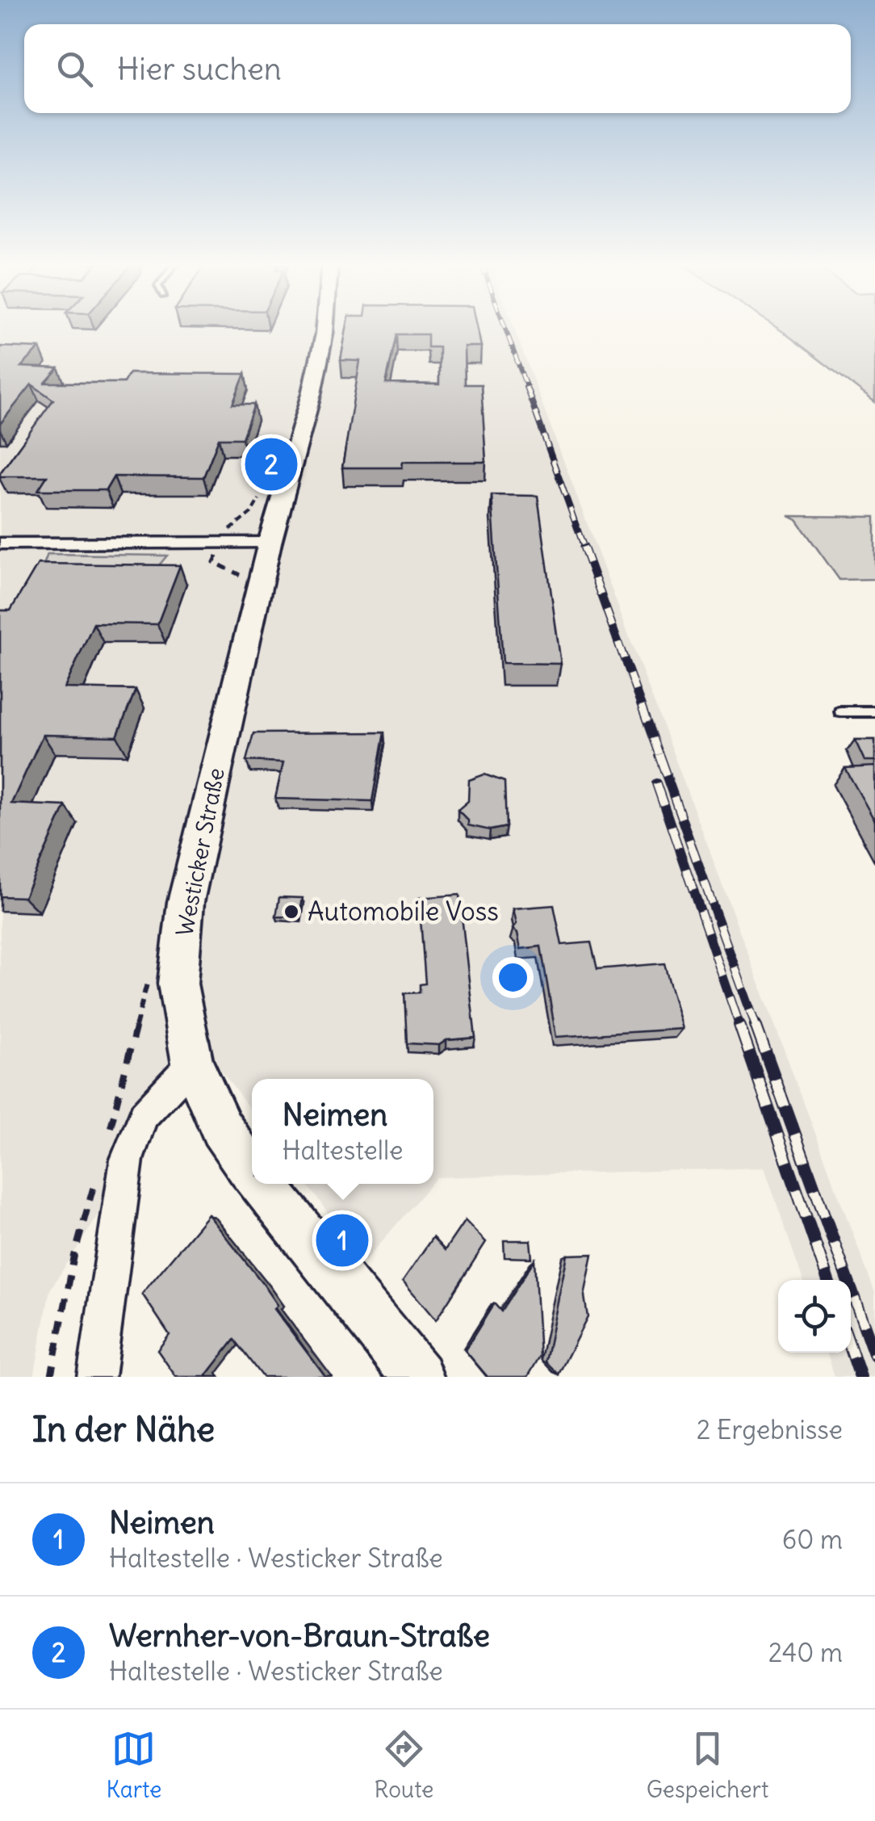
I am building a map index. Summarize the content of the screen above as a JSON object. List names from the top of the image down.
{
  "streets": {
    "main road": ["Westicker Straße"]
  },
  "places": ["Automobile Voss"],
  "page": {
    "search": "Hier suchen",
    "pins": ["2", "1"],
    "popup": ["Neimen", "Haltestelle"],
    "heading": ["In der Nähe", "2 Ergebnisse"],
    "list": [
      {
        "mark": "1",
        "name": "Neimen",
        "note": "Haltestelle · Westicker Straße",
        "value": "60 m"
      },
      {
        "mark": "2",
        "name": "Wernher-von-Braun-Straße",
        "note": "Haltestelle · Westicker Straße",
        "value": "240 m"
      }
    ],
    "nav": ["Karte", "Route", "Gespeichert"]
  }
}
